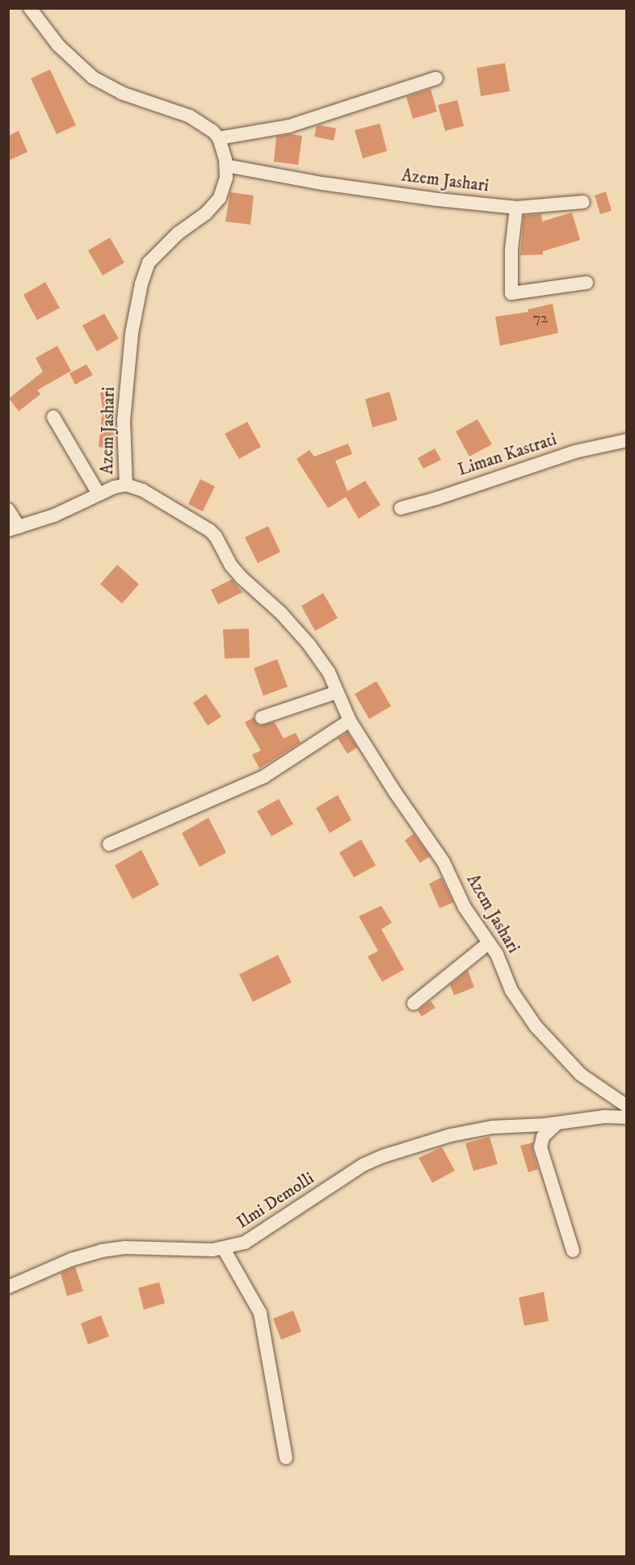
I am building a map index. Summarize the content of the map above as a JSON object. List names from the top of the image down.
{
  "streets": {
    "street": ["Azem Jashari", "Liman Kastrati", "Ilmi Demolli"]
  },
  "house_numbers": ["72"]
}
